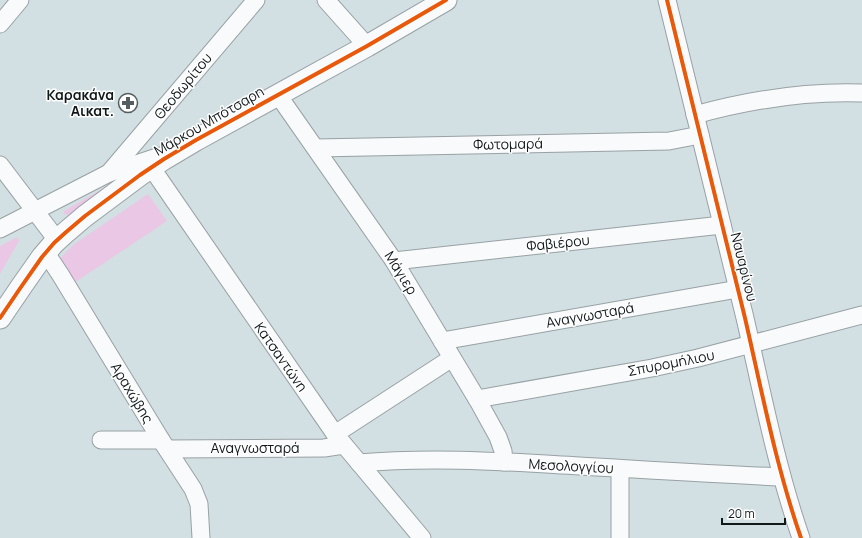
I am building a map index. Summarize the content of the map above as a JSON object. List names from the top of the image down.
{
  "streets": {
    "street": [
      "Θεοδωρίτου",
      "Μάρκου Μπότσαρη",
      "Φωτομαρά",
      "Φαβιέρου",
      "Ναυαρίνου",
      "Μάγιερ",
      "Αναγνωσταρά",
      "Κατσαντώνη",
      "Σπυρομήλιου",
      "Αραχώβης",
      "Μεσολογγίου"
    ]
  },
  "crossings": [
    ["Θεοδωρίτου", "Μάρκου Μπότσαρη"],
    ["Μάρκου Μπότσαρη", "Μάγιερ"],
    ["Μάρκου Μπότσαρη", "Κατσαντώνη"],
    ["Μάρκου Μπότσαρη", "Αραχώβης"],
    ["Φωτομαρά", "Ναυαρίνου"],
    ["Φωτομαρά", "Μάγιερ"],
    ["Φαβιέρου", "Ναυαρίνου"],
    ["Φαβιέρου", "Μάγιερ"],
    ["Ναυαρίνου", "Αναγνωσταρά"],
    ["Ναυαρίνου", "Σπυρομήλιου"],
    ["Ναυαρίνου", "Μεσολογγίου"],
    ["Μάγιερ", "Αναγνωσταρά"],
    ["Μάγιερ", "Σπυρομήλιου"],
    ["Μάγιερ", "Μεσολογγίου"],
    ["Αναγνωσταρά", "Κατσαντώνη"],
    ["Αναγνωσταρά", "Αραχώβης"],
    ["Κατσαντώνη", "Μεσολογγίου"]
  ],
  "places": {
    "pharmacy": ["Καρακάνα Αικατ."]
  },
  "scale_bar": "20 m"
}
